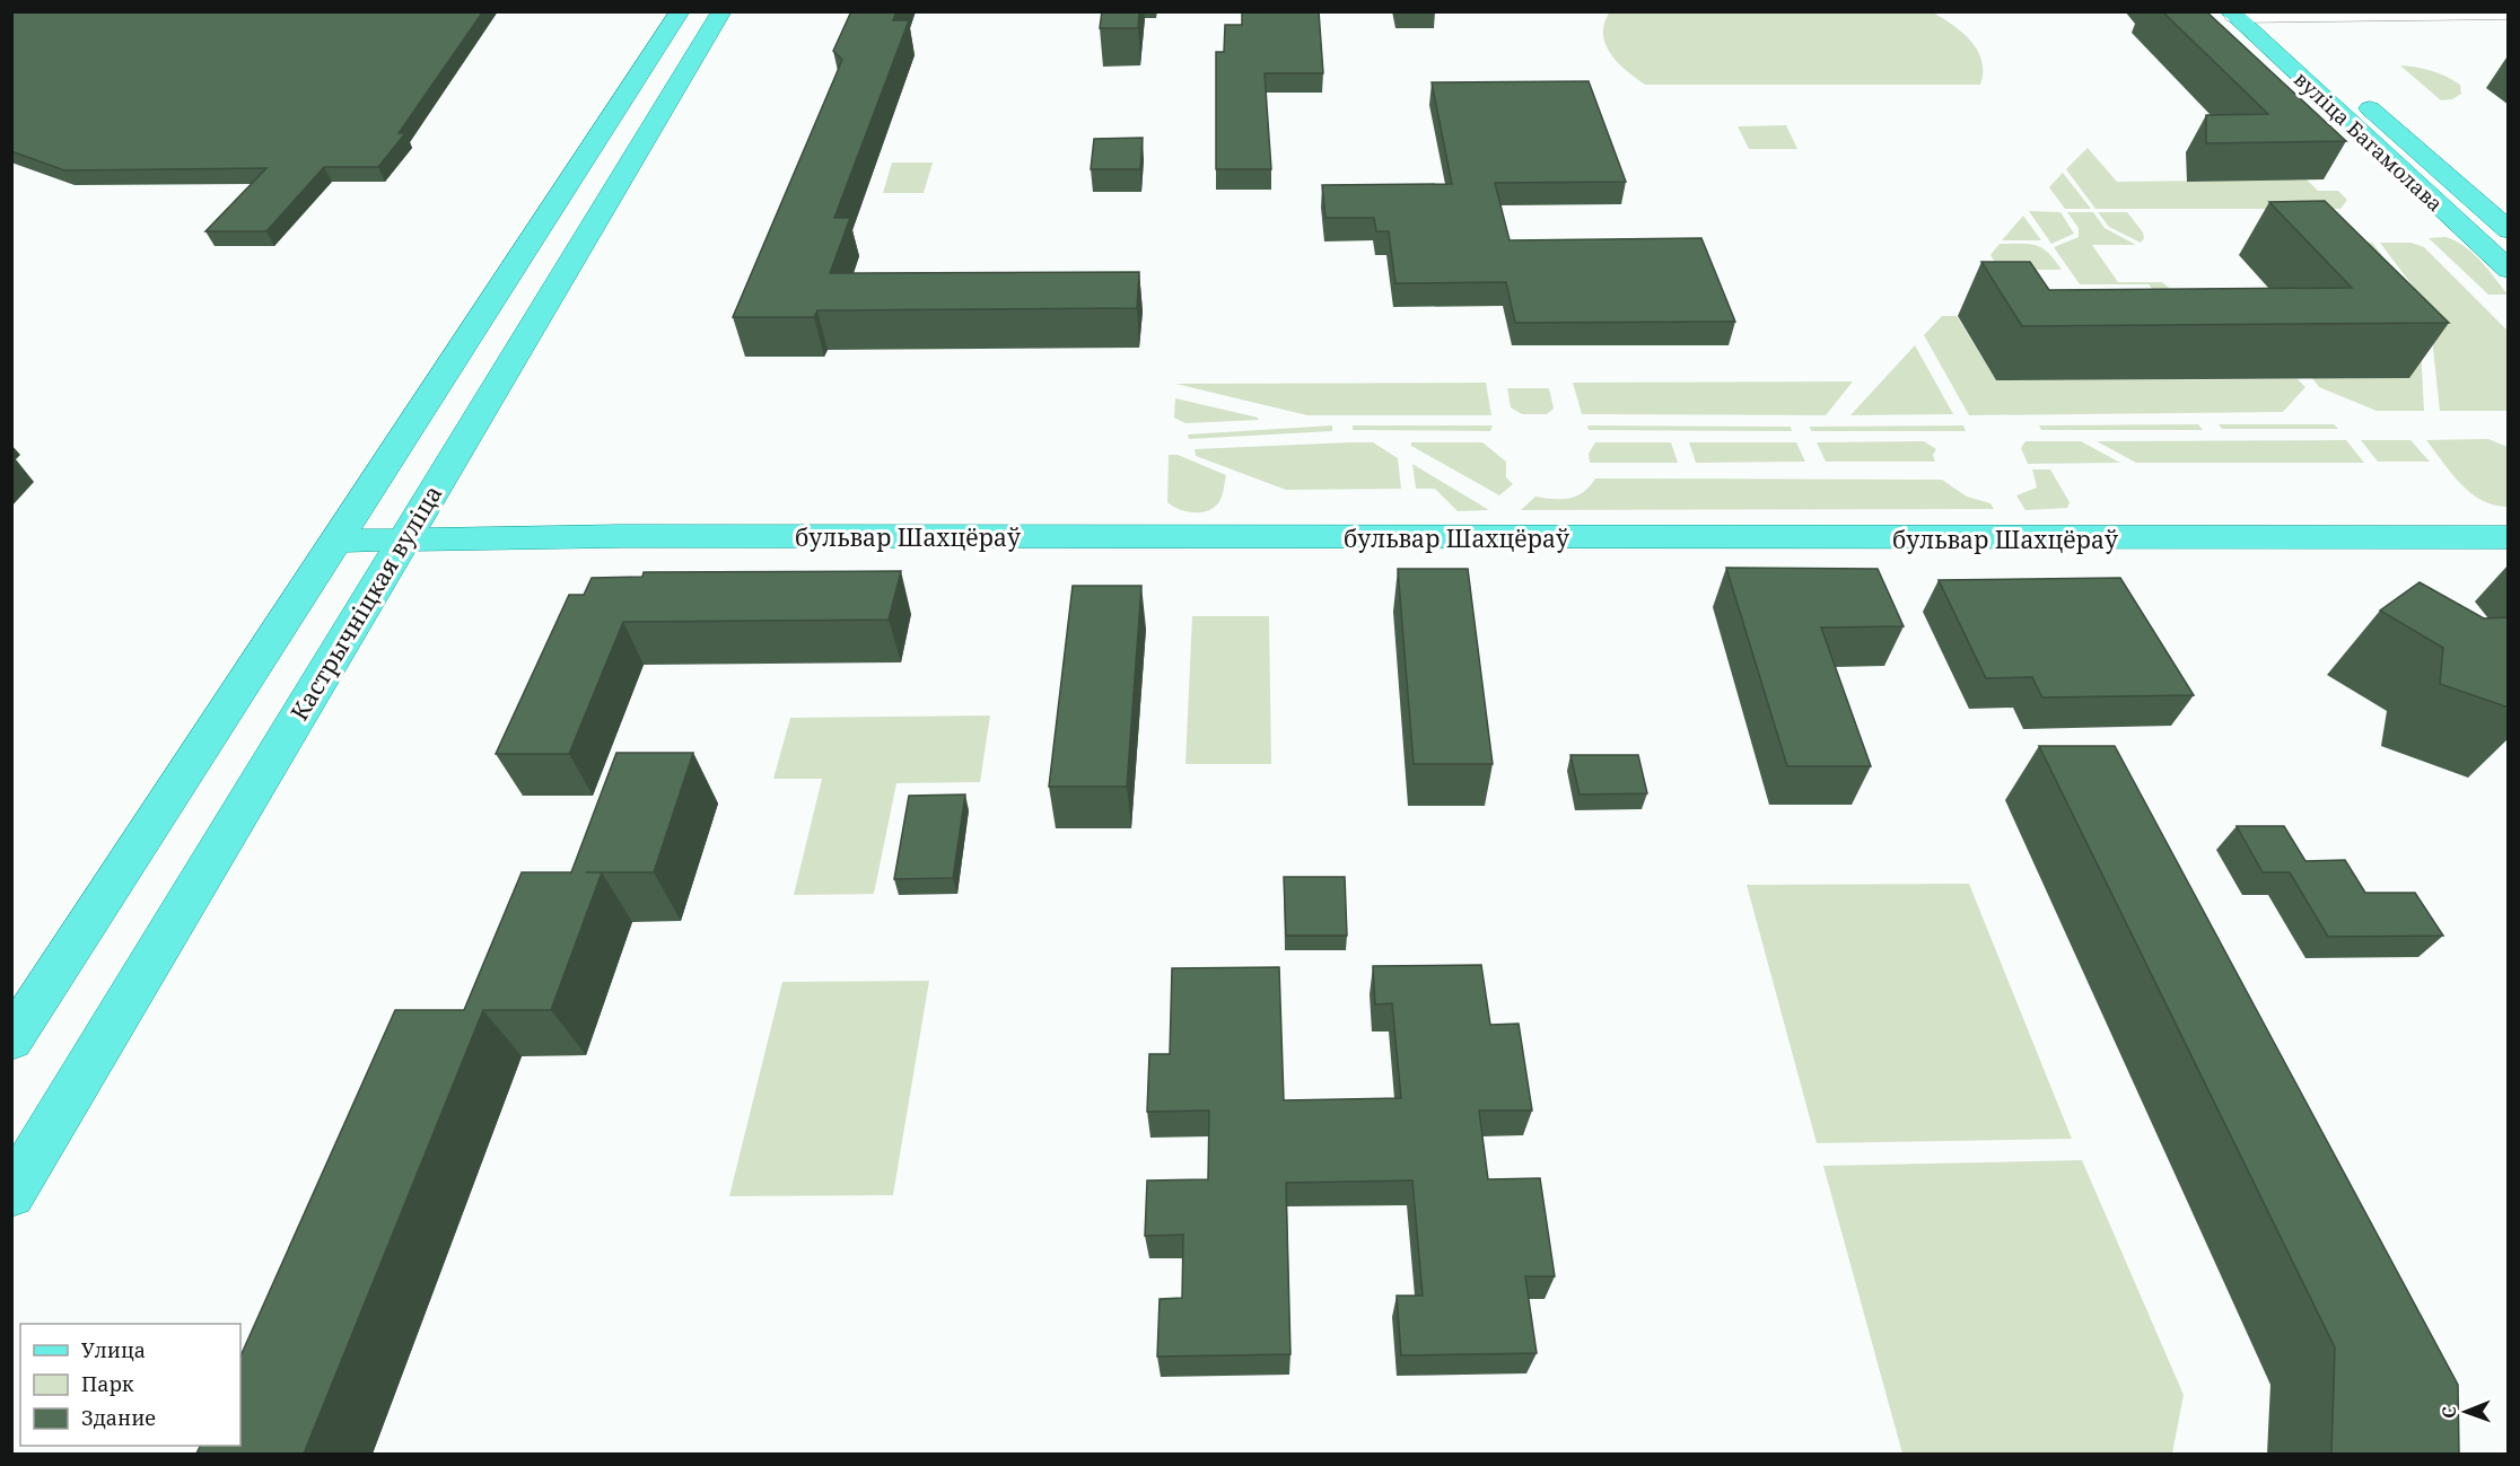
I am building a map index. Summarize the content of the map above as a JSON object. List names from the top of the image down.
{
  "streets": {
    "main road": ["вуліца Багамолава", "бульвар Шахцёраў", "Кастрычніцкая вуліца"]
  },
  "crossings": [
    ["бульвар Шахцёраў", "Кастрычніцкая вуліца"]
  ],
  "legend": ["Улица", "Парк", "Здание"],
  "north": "left"
}
